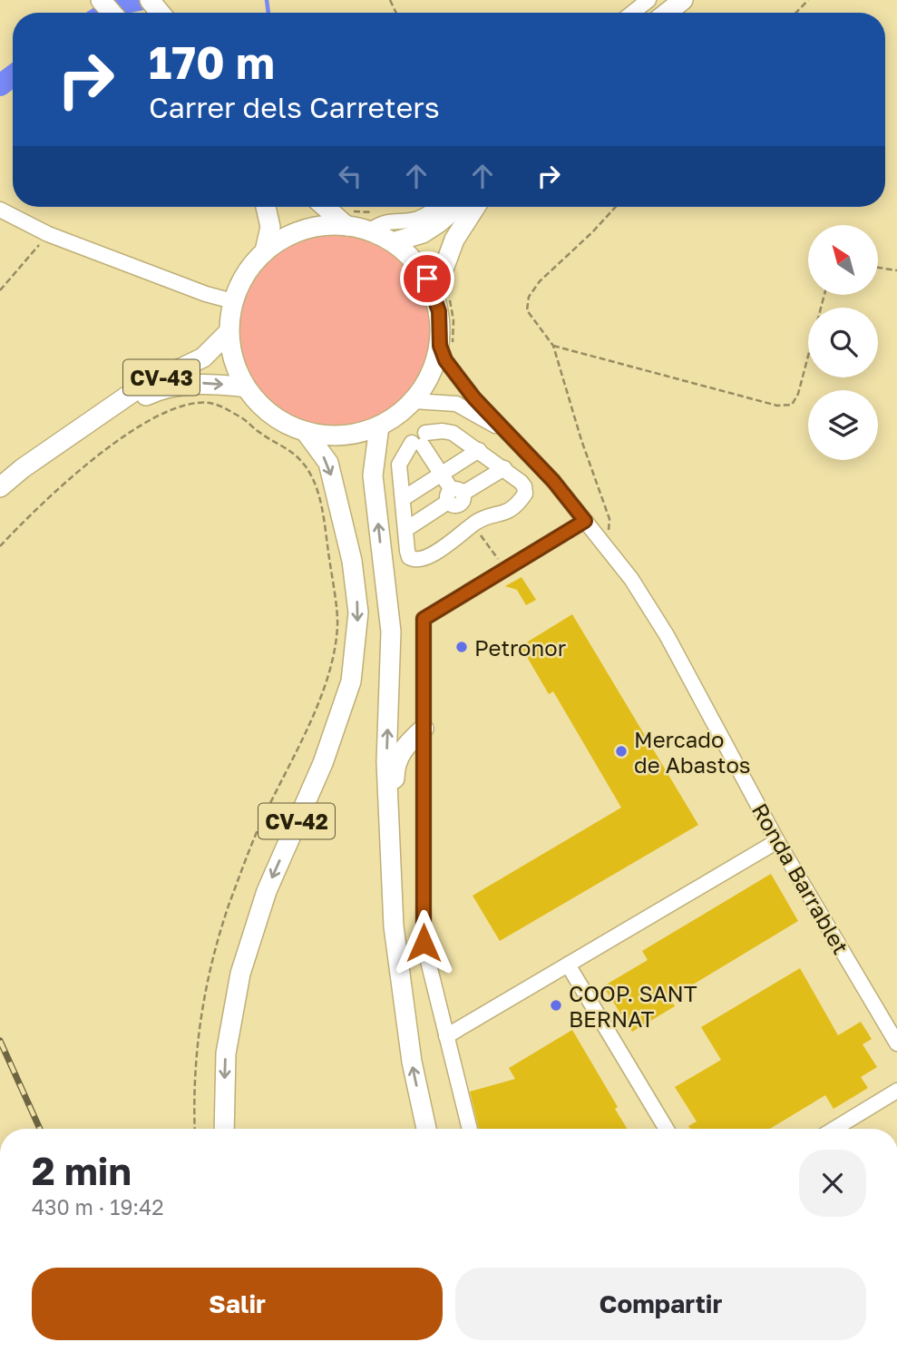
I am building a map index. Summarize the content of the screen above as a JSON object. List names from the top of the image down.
{
  "streets": {
    "main road": ["CV-43", "CV-42"],
    "street": ["Ronda Barrablet"]
  },
  "crossings": [
    ["CV-43", "CV-42"],
    ["CV-43", "Ronda Barrablet"],
    ["CV-42", "Ronda Barrablet"]
  ],
  "places": ["Petronor", "Mercado de Abastos", "COOP. SANT BERNAT"],
  "north": "top left",
  "page": {
    "turn": ["170 m", "Carrer dels Carreters"],
    "heading": ["2 min", "430 m · 19:42"],
    "buttons": ["Salir", "Compartir"]
  }
}
